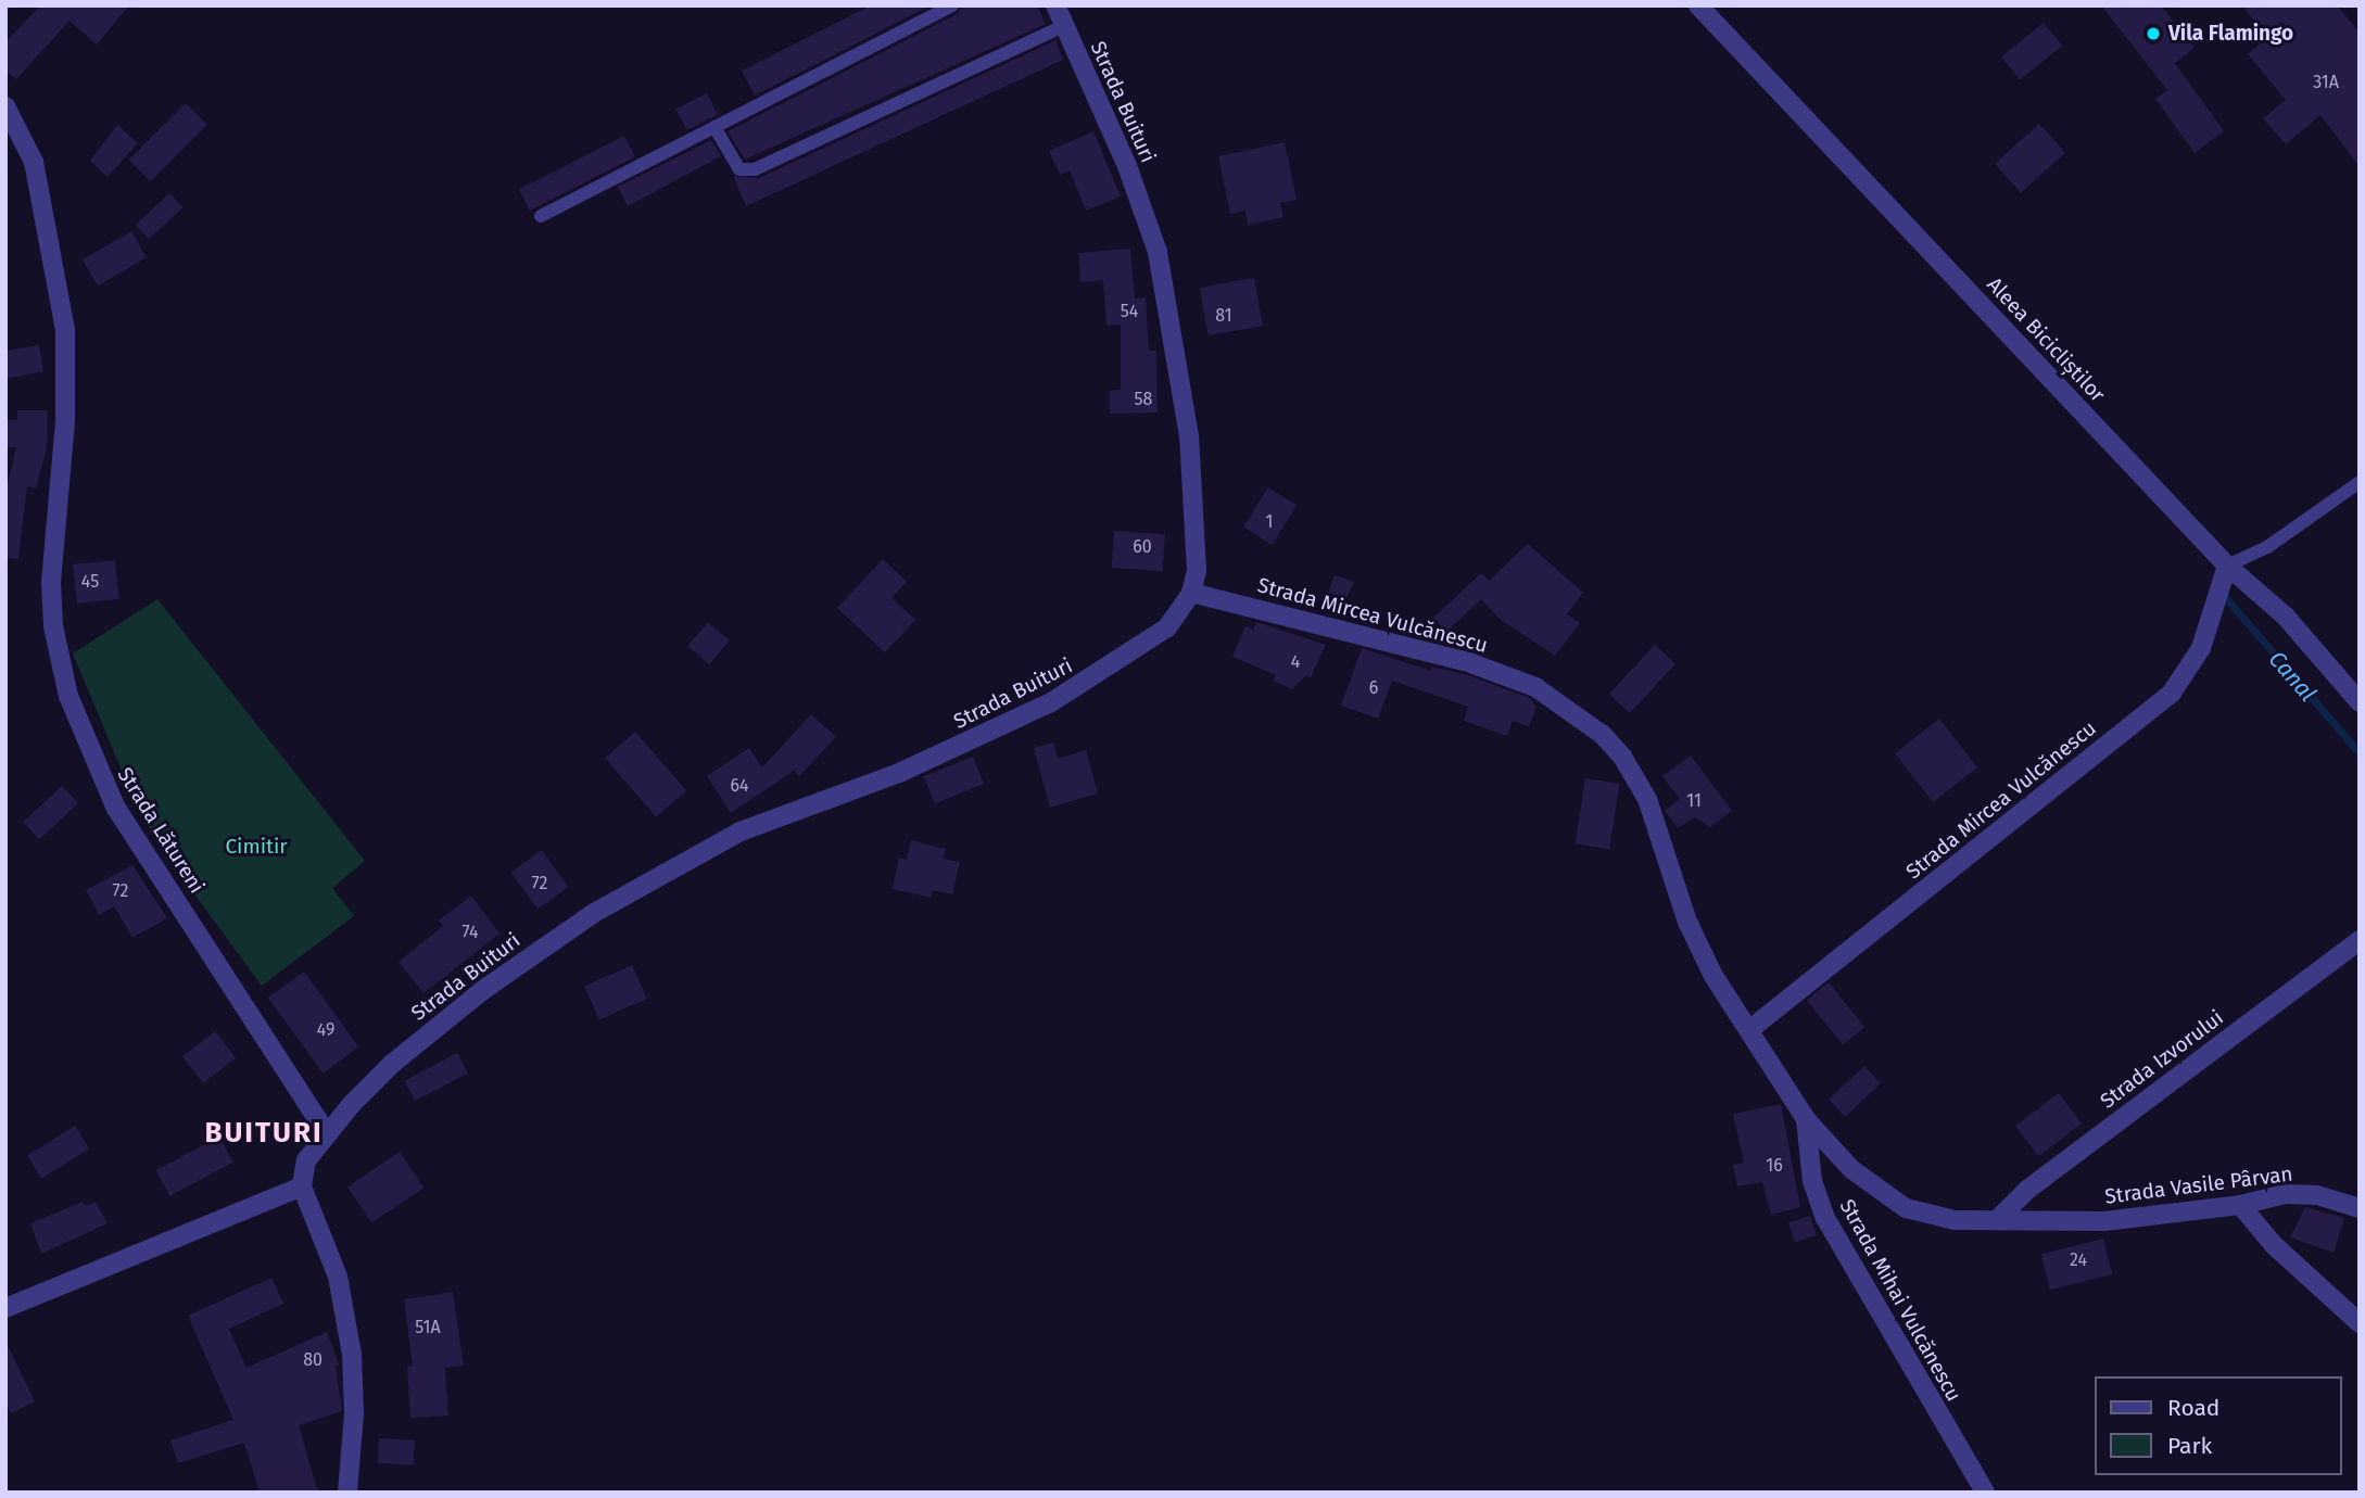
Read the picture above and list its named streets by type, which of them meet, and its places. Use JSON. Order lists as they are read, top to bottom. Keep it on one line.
{"streets":{"street":["Strada Buituri","Aleea Bicicliștilor","Strada Mircea Vulcănescu","Strada Lătureni","Strada Izvorului","Strada Vasile Pârvan","Strada Mihai Vulcănescu"]},"crossings":[["Strada Buituri","Strada Mircea Vulcănescu"],["Strada Buituri","Strada Lătureni"],["Aleea Bicicliștilor","Strada Mircea Vulcănescu"],["Strada Mircea Vulcănescu","Strada Izvorului"],["Strada Mircea Vulcănescu","Strada Vasile Pârvan"],["Strada Mircea Vulcănescu","Strada Mihai Vulcănescu"],["Strada Izvorului","Strada Vasile Pârvan"]],"districts":["BUITURI"],"water":["Canal"],"parks":["Cimitir"],"places":["Vila Flamingo"],"house_numbers":["31A","54","81","58","1","60","45","4","6","64","11","72","72","74","49","16","24","51A","80"],"legend":["Road","Park"]}
